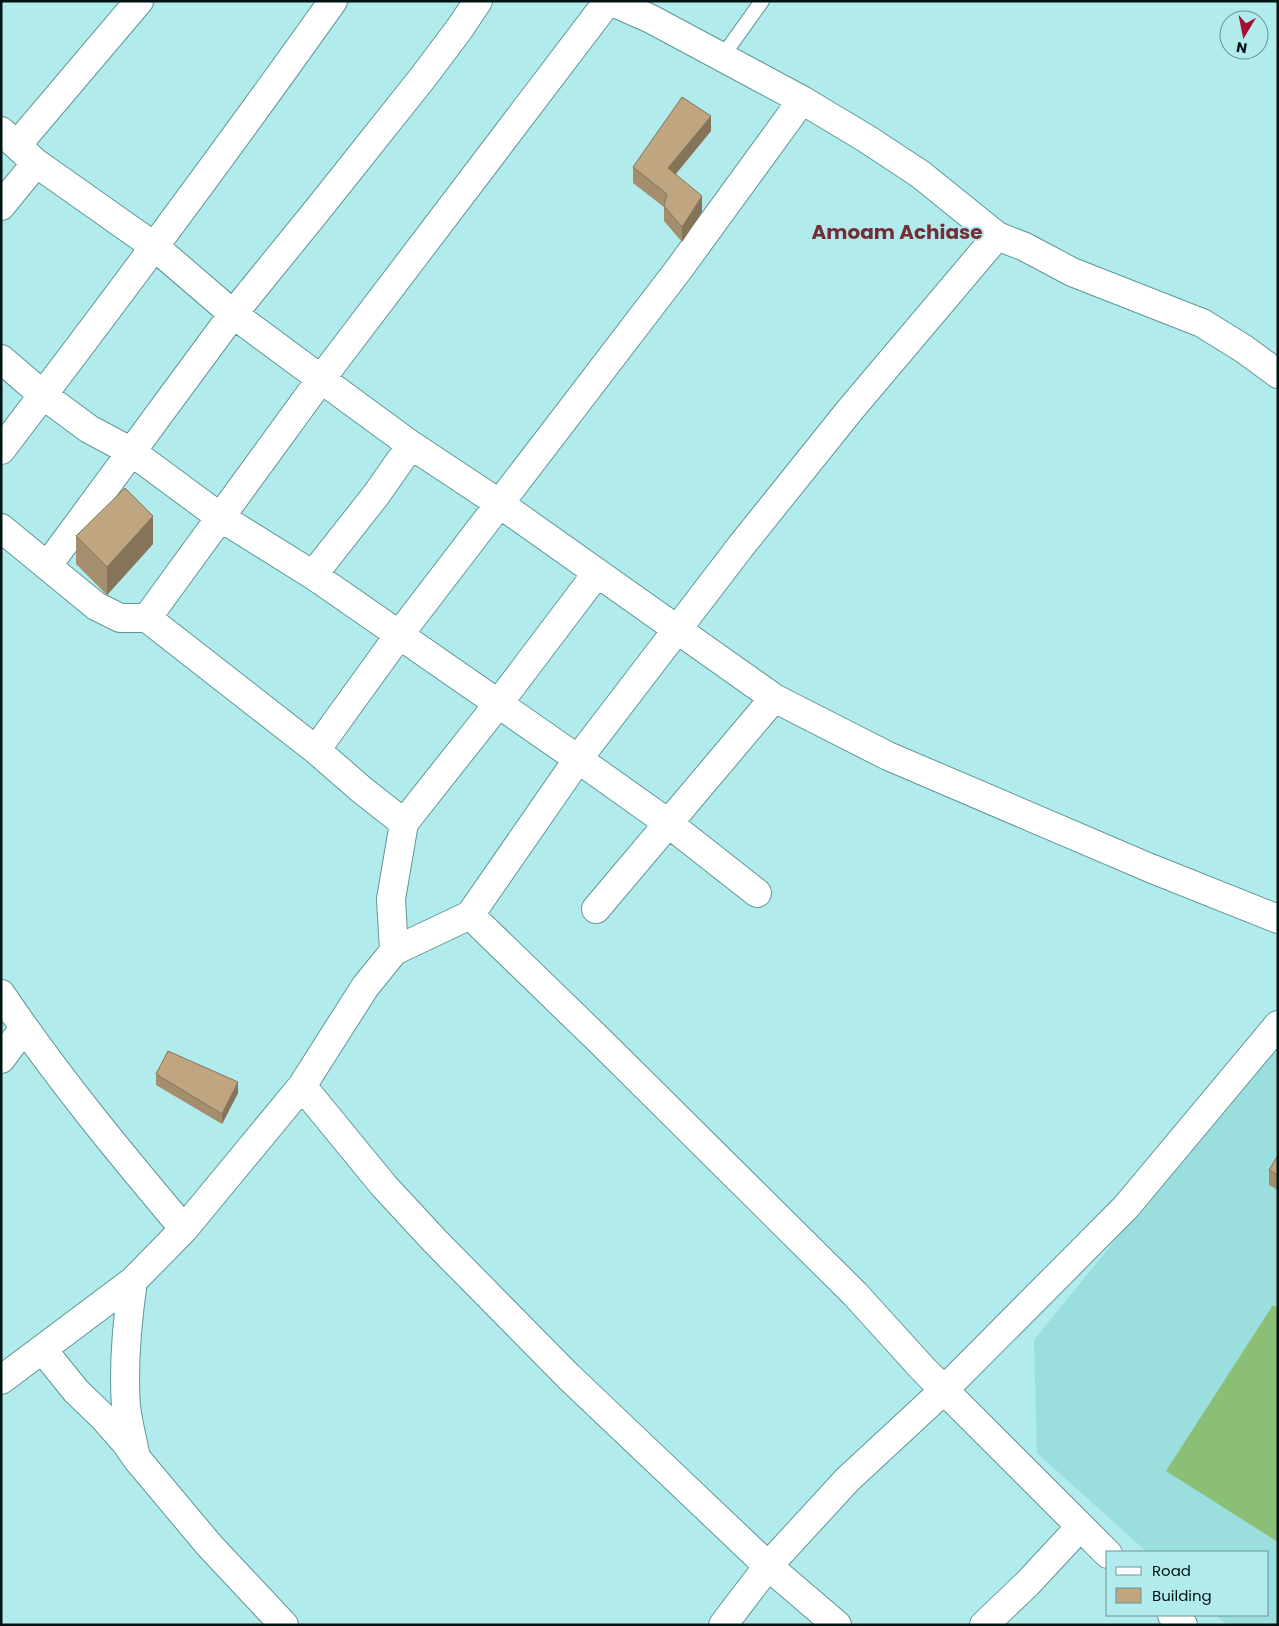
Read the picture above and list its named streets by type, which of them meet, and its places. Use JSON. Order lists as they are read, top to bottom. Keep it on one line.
{"districts":["Amoam Achiase"],"legend":["Road","Building"],"north":"bottom"}
